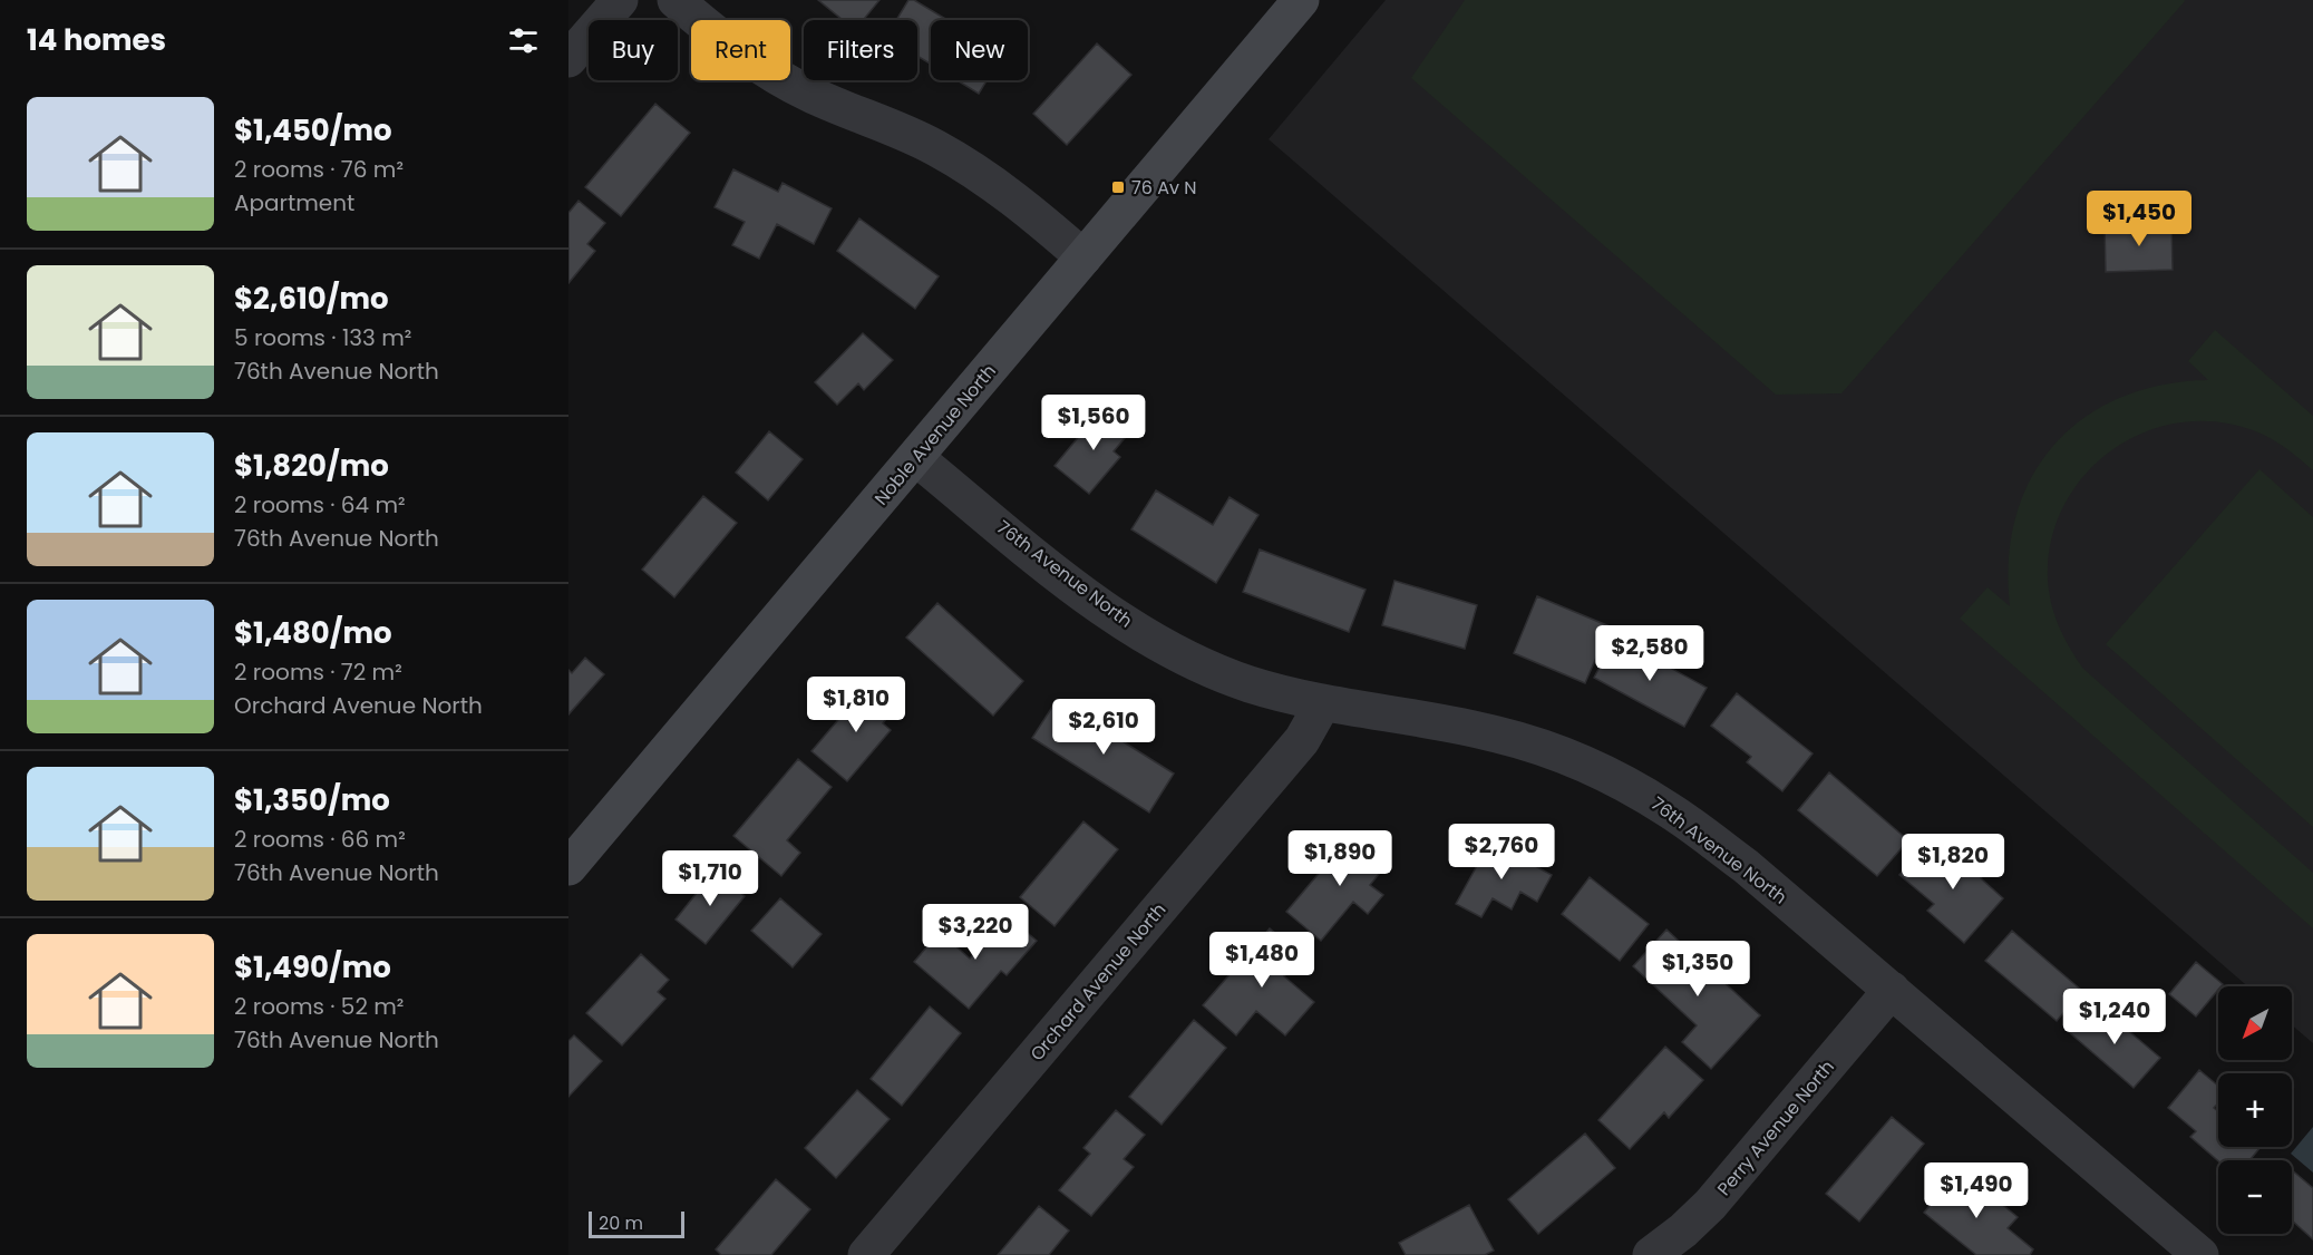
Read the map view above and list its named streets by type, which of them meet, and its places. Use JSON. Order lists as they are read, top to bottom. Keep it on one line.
{"streets":{"street":["Noble Avenue North","76th Avenue North","Orchard Avenue North","Perry Avenue North"]},"crossings":[["Noble Avenue North","76th Avenue North"],["76th Avenue North","Orchard Avenue North"],["76th Avenue North","Perry Avenue North"]],"places":{"transit":["76 Av N"]},"scale_bar":"20 m","north":"bottom left","page":{"heading":"14 homes","chip":["Buy","Rent","Filters","New"],"list":[{"name":"$1,450/mo","note":"2 rooms · 76 m² · Apartment"},{"name":"$2,610/mo","note":"5 rooms · 133 m² · 76th Avenue North"},{"name":"$1,820/mo","note":"2 rooms · 64 m² · 76th Avenue North"},{"name":"$1,480/mo","note":"2 rooms · 72 m² · Orchard Avenue North"},{"name":"$1,350/mo","note":"2 rooms · 66 m² · 76th Avenue North"},{"name":"$1,490/mo","note":"2 rooms · 52 m² · 76th Avenue North"}],"price":["$1,450","$1,560","$2,580","$1,810","$2,610","$2,760","$1,890","$1,820","$1,710","$3,220","$1,480","$1,350","$1,240","$1,490"],"map_buttons":["+","−"],"scale":"20 m"}}
